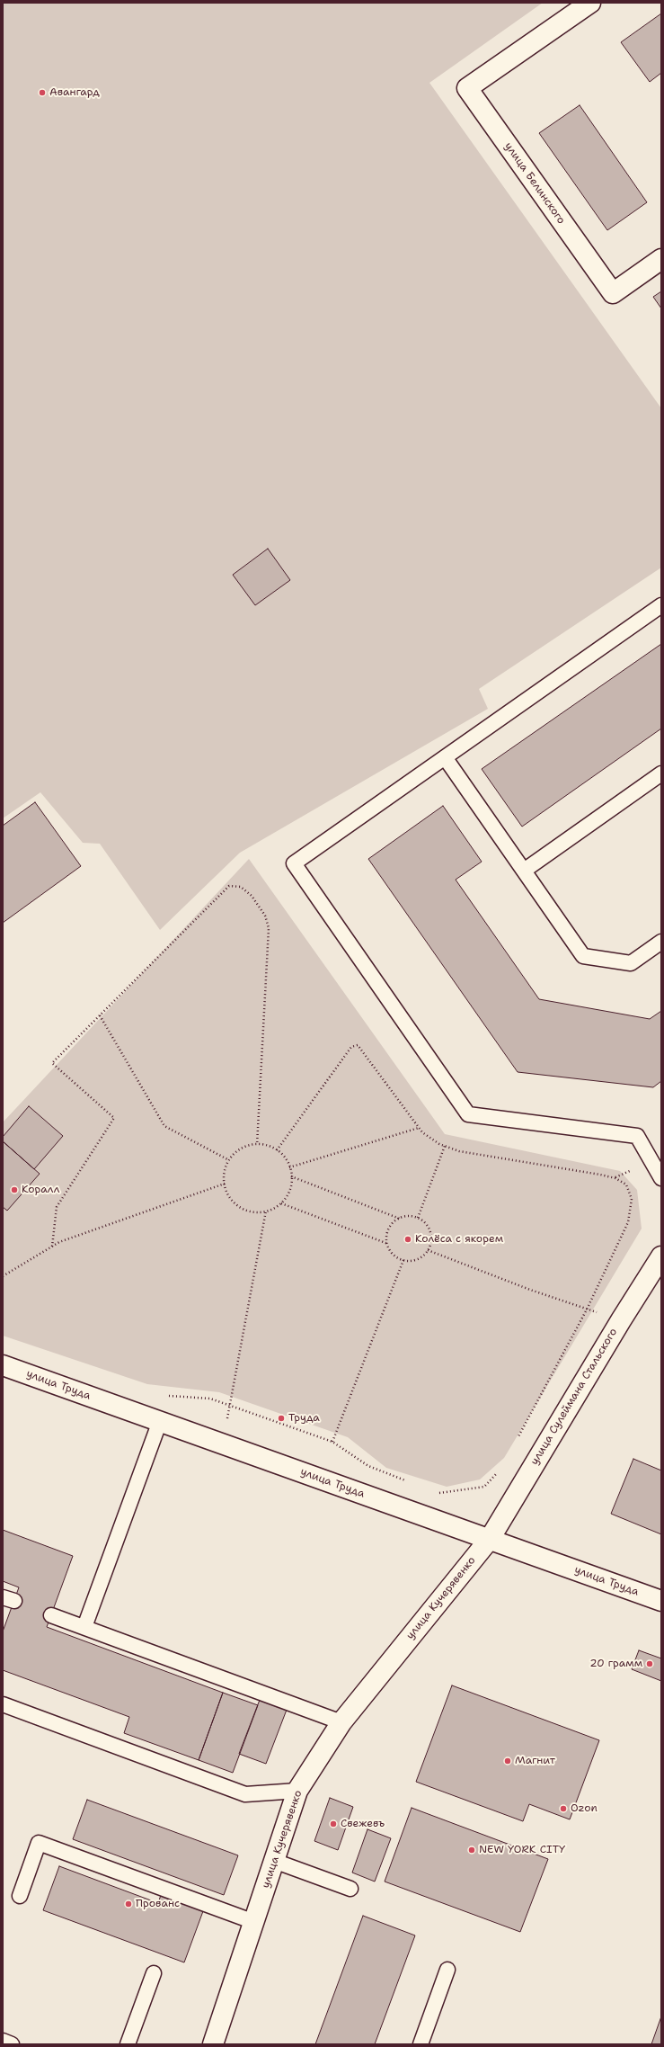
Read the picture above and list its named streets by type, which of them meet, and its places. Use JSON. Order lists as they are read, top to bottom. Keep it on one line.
{"streets":{"street":["улица Белинского","улица Труда","улица Сулеймана Стальского","улица Кучерявенко"]},"crossings":[["улица Труда","улица Сулеймана Стальского"],["улица Труда","улица Кучерявенко"],["улица Сулеймана Стальского","улица Кучерявенко"]],"places":["Авангард","Коралл","Колёса с якорем","Труда","20 грамм","Магнит","Ozon","Свежевъ","NEW YORK CITY","Прованс"]}
